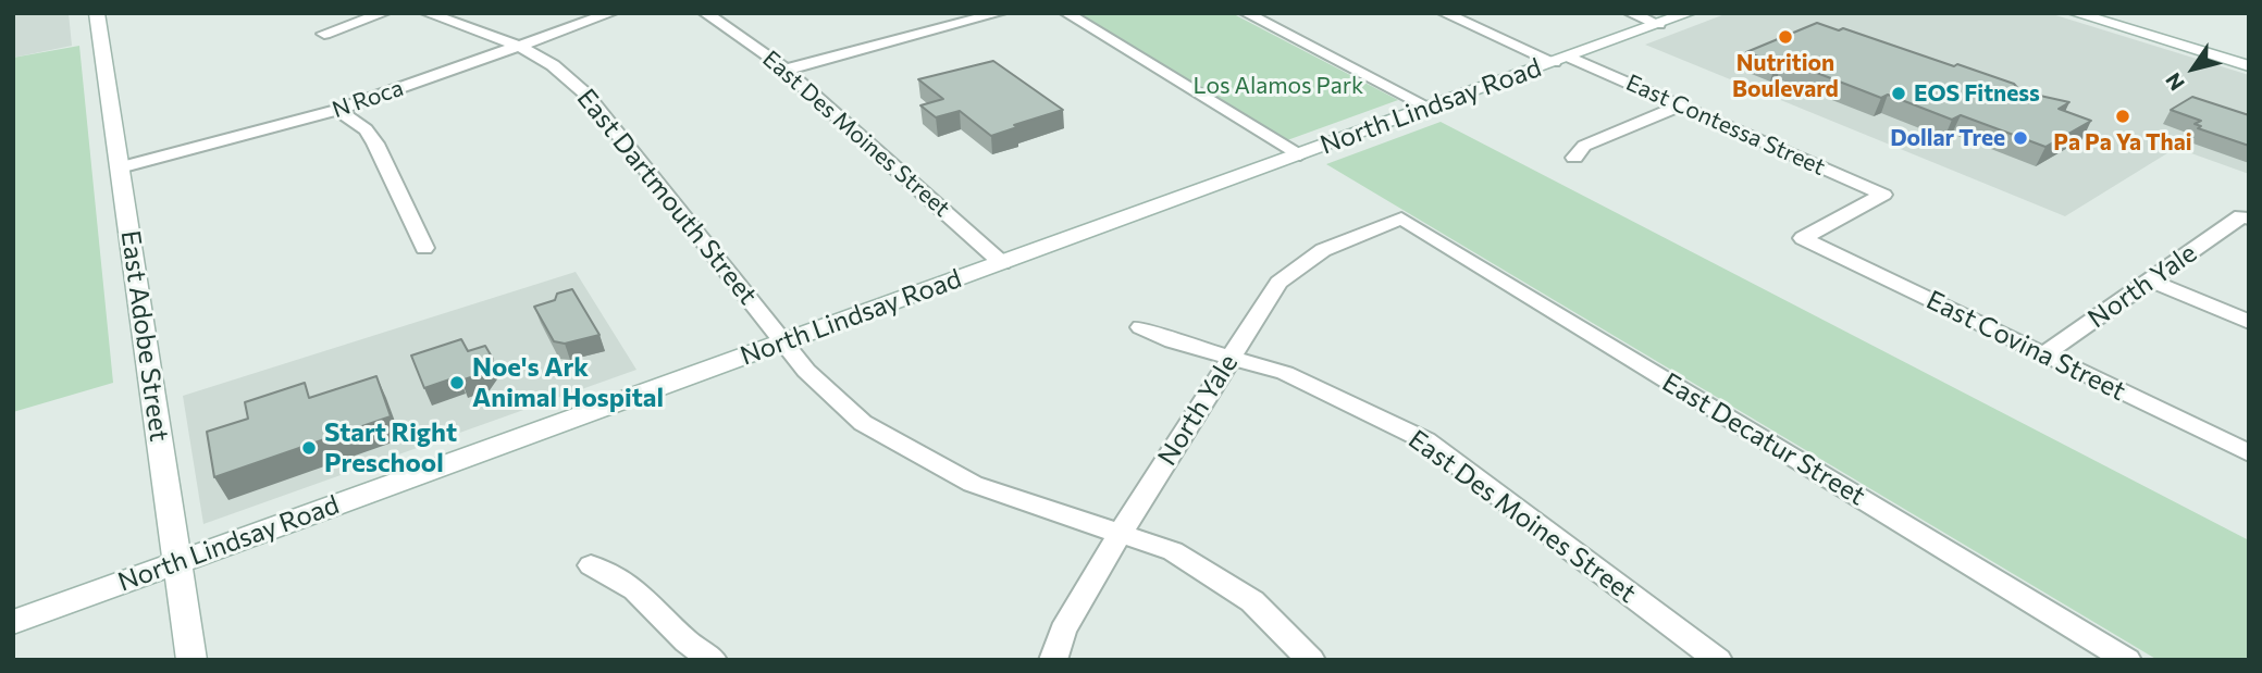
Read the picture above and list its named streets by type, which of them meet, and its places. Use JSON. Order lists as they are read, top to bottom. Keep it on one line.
{"streets":{"main road":["North Lindsay Road","East Adobe Street"],"street":["N Roca","East Contessa Street","East Des Moines Street","East Dartmouth Street","North Yale","East Covina Street","East Decatur Street"]},"crossings":[["N Roca","East Dartmouth Street"],["N Roca","East Adobe Street"],["North Lindsay Road","East Contessa Street"],["North Lindsay Road","East Des Moines Street"],["North Lindsay Road","East Dartmouth Street"],["North Lindsay Road","East Adobe Street"],["East Contessa Street","East Covina Street"],["East Des Moines Street","North Yale"],["East Dartmouth Street","North Yale"],["North Yale","East Covina Street"],["North Yale","East Decatur Street"]],"parks":["Los Alamos Park"],"places":["Nutrition Boulevard","EOS Fitness","Pa Pa Ya Thai","Dollar Tree","Noe's Ark Animal Hospital","Start Right Preschool"],"north":"bottom left"}
